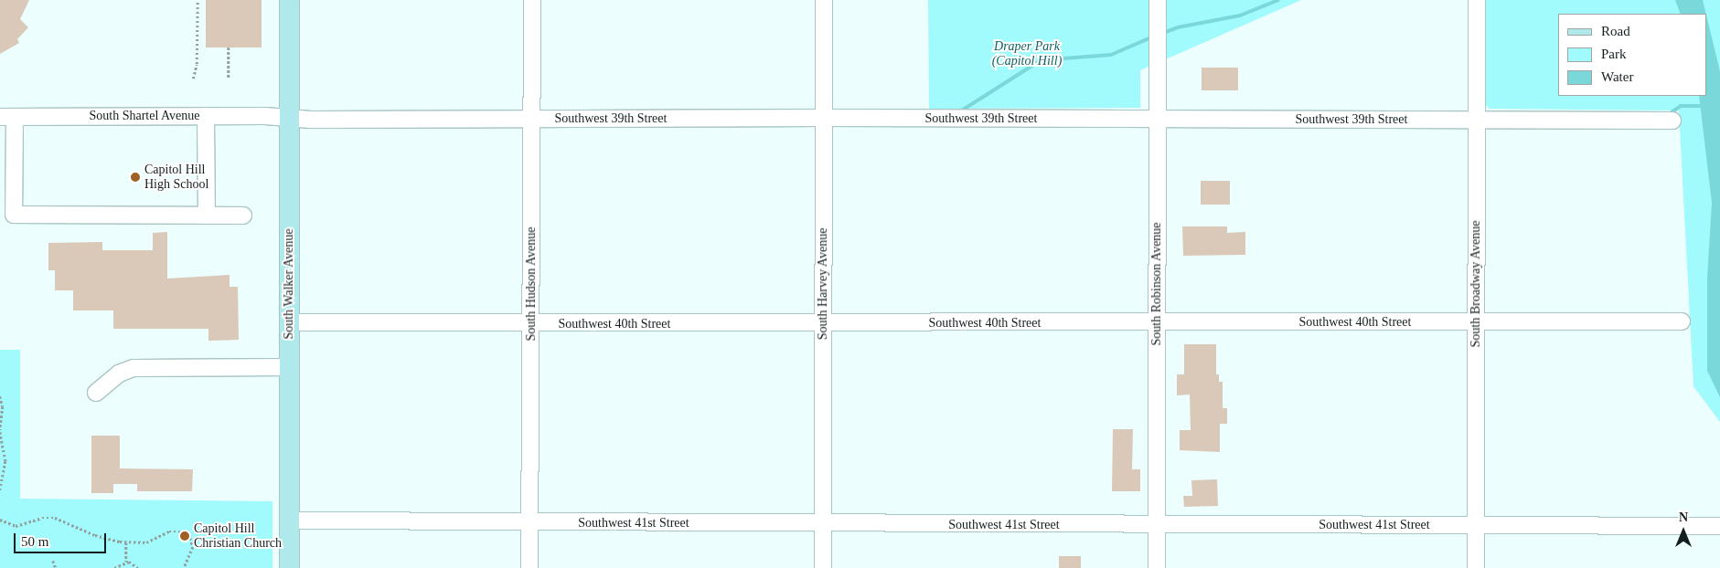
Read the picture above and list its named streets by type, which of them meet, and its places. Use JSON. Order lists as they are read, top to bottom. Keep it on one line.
{"streets":{"main road":["South Walker Avenue"],"street":["South Shartel Avenue","Southwest 39th Street","South Hudson Avenue","South Harvey Avenue","South Robinson Avenue","South Broadway Avenue","Southwest 40th Street","Southwest 41st Street"]},"crossings":[["South Shartel Avenue","Southwest 39th Street"],["South Shartel Avenue","South Walker Avenue"],["Southwest 39th Street","South Walker Avenue"],["Southwest 39th Street","South Hudson Avenue"],["Southwest 39th Street","South Harvey Avenue"],["Southwest 39th Street","South Robinson Avenue"],["Southwest 39th Street","South Broadway Avenue"],["South Walker Avenue","Southwest 40th Street"],["South Walker Avenue","Southwest 41st Street"],["South Hudson Avenue","Southwest 40th Street"],["South Hudson Avenue","Southwest 41st Street"],["South Harvey Avenue","Southwest 40th Street"],["South Harvey Avenue","Southwest 41st Street"],["South Robinson Avenue","Southwest 40th Street"],["South Robinson Avenue","Southwest 41st Street"],["South Broadway Avenue","Southwest 40th Street"],["South Broadway Avenue","Southwest 41st Street"]],"parks":["Draper Park (Capitol Hill)"],"places":["Capitol Hill High School","Capitol Hill Christian Church"],"legend":["Road","Park","Water"],"scale_bar":"50 m","north":"top"}
